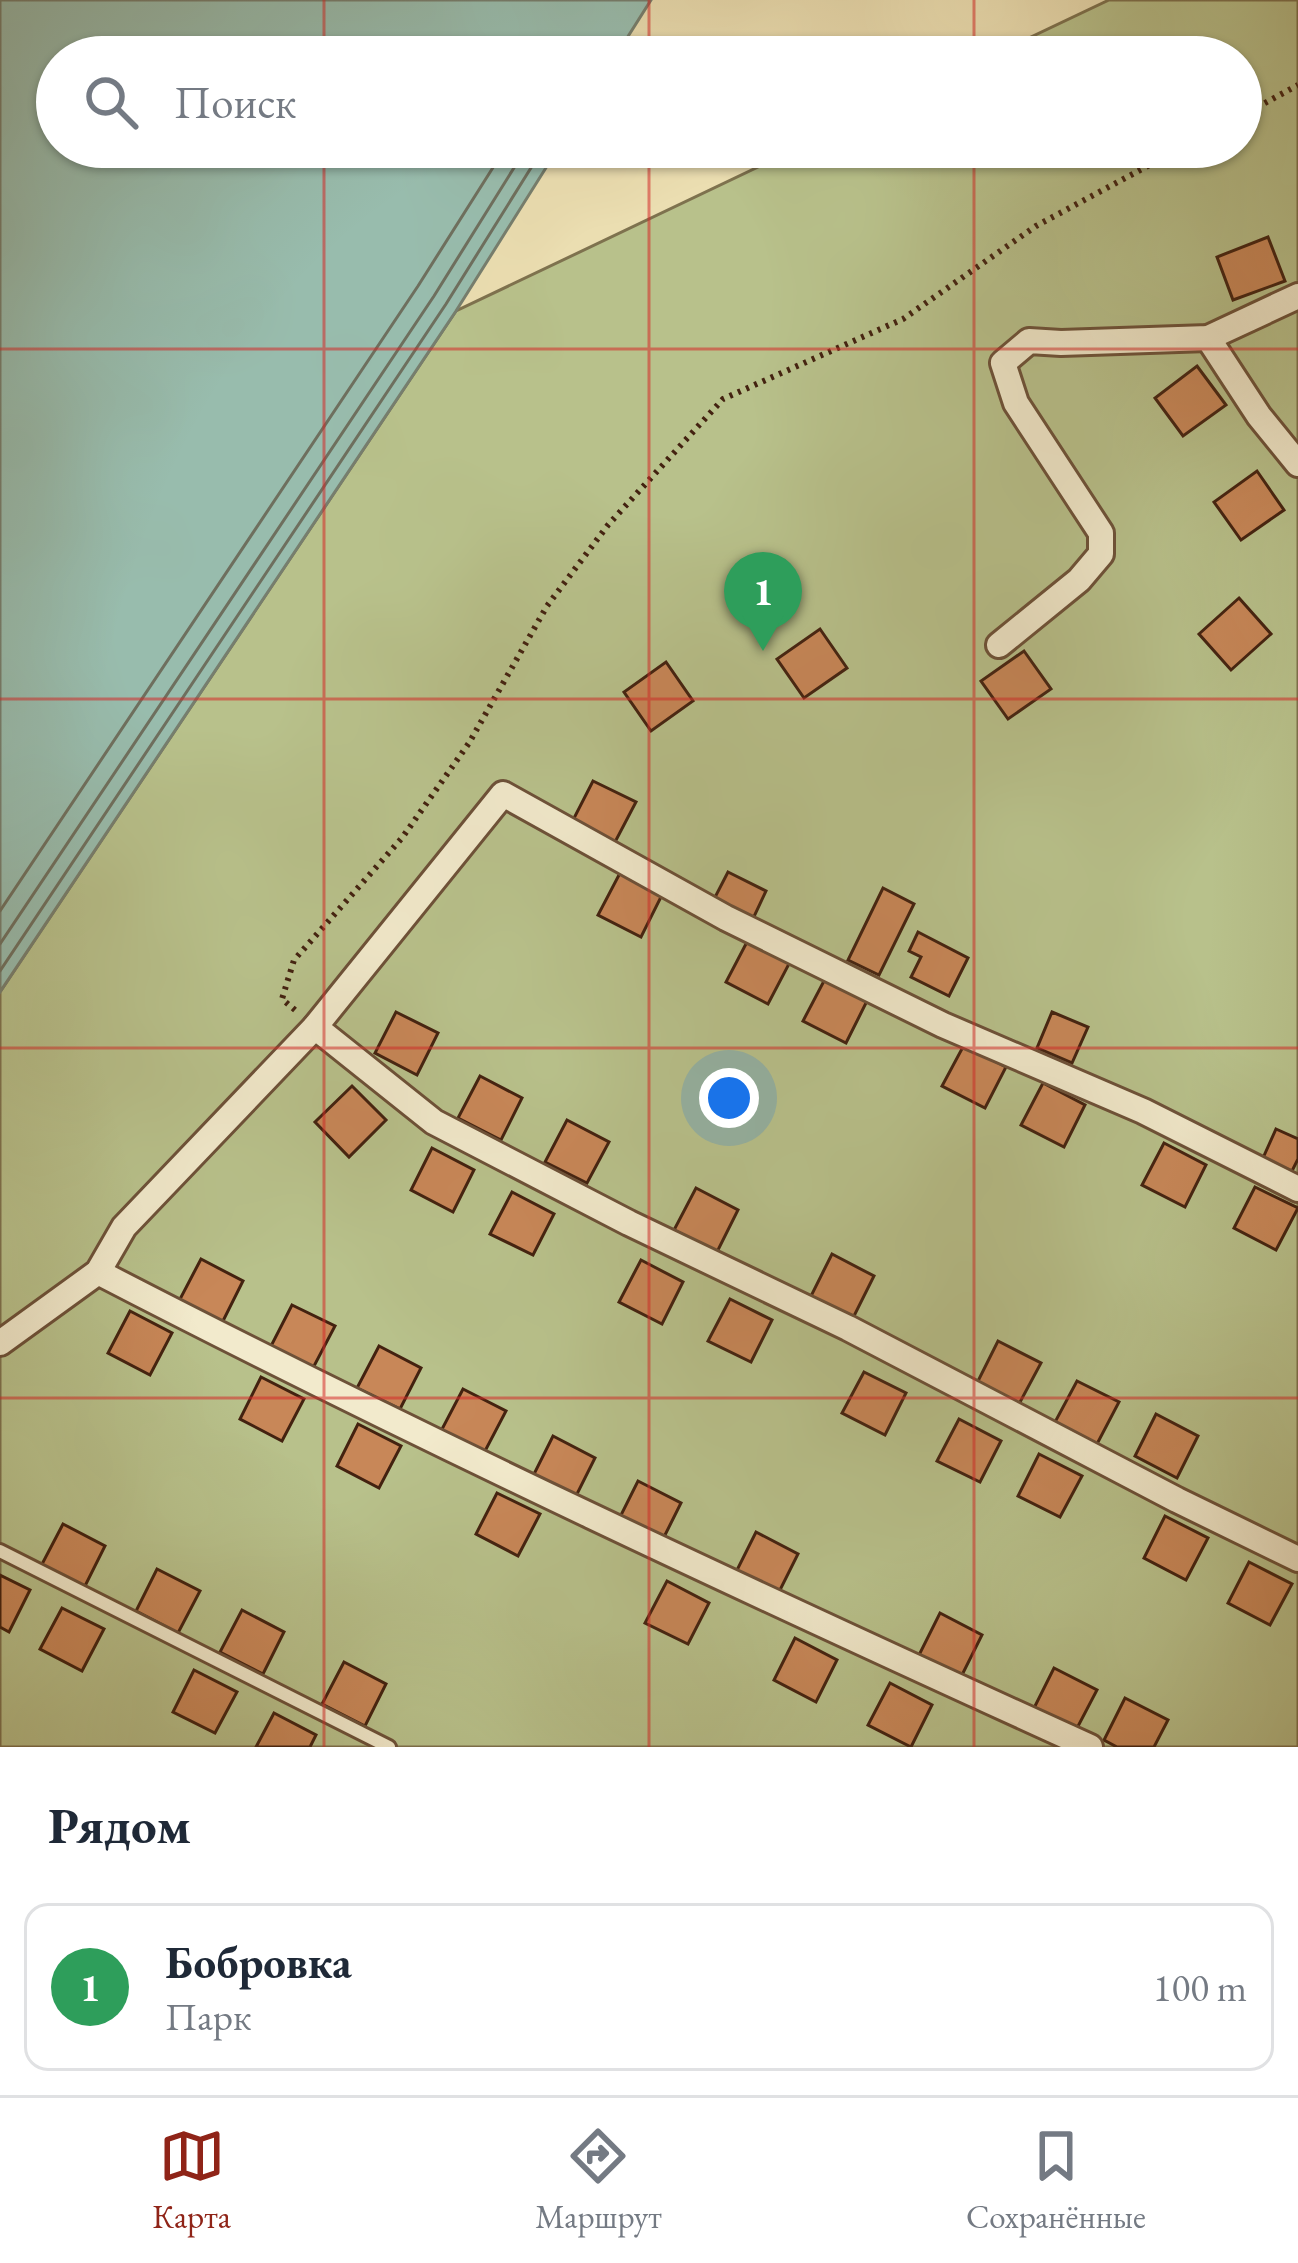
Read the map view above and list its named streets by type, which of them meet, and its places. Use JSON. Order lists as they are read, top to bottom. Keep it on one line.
{"page":{"search":"Поиск","pins":"1","heading":"Рядом","list":[{"mark":"1","name":"Бобровка","note":"Парк","value":"100 m"}],"nav":["Карта","Маршрут","Сохранённые"]}}
